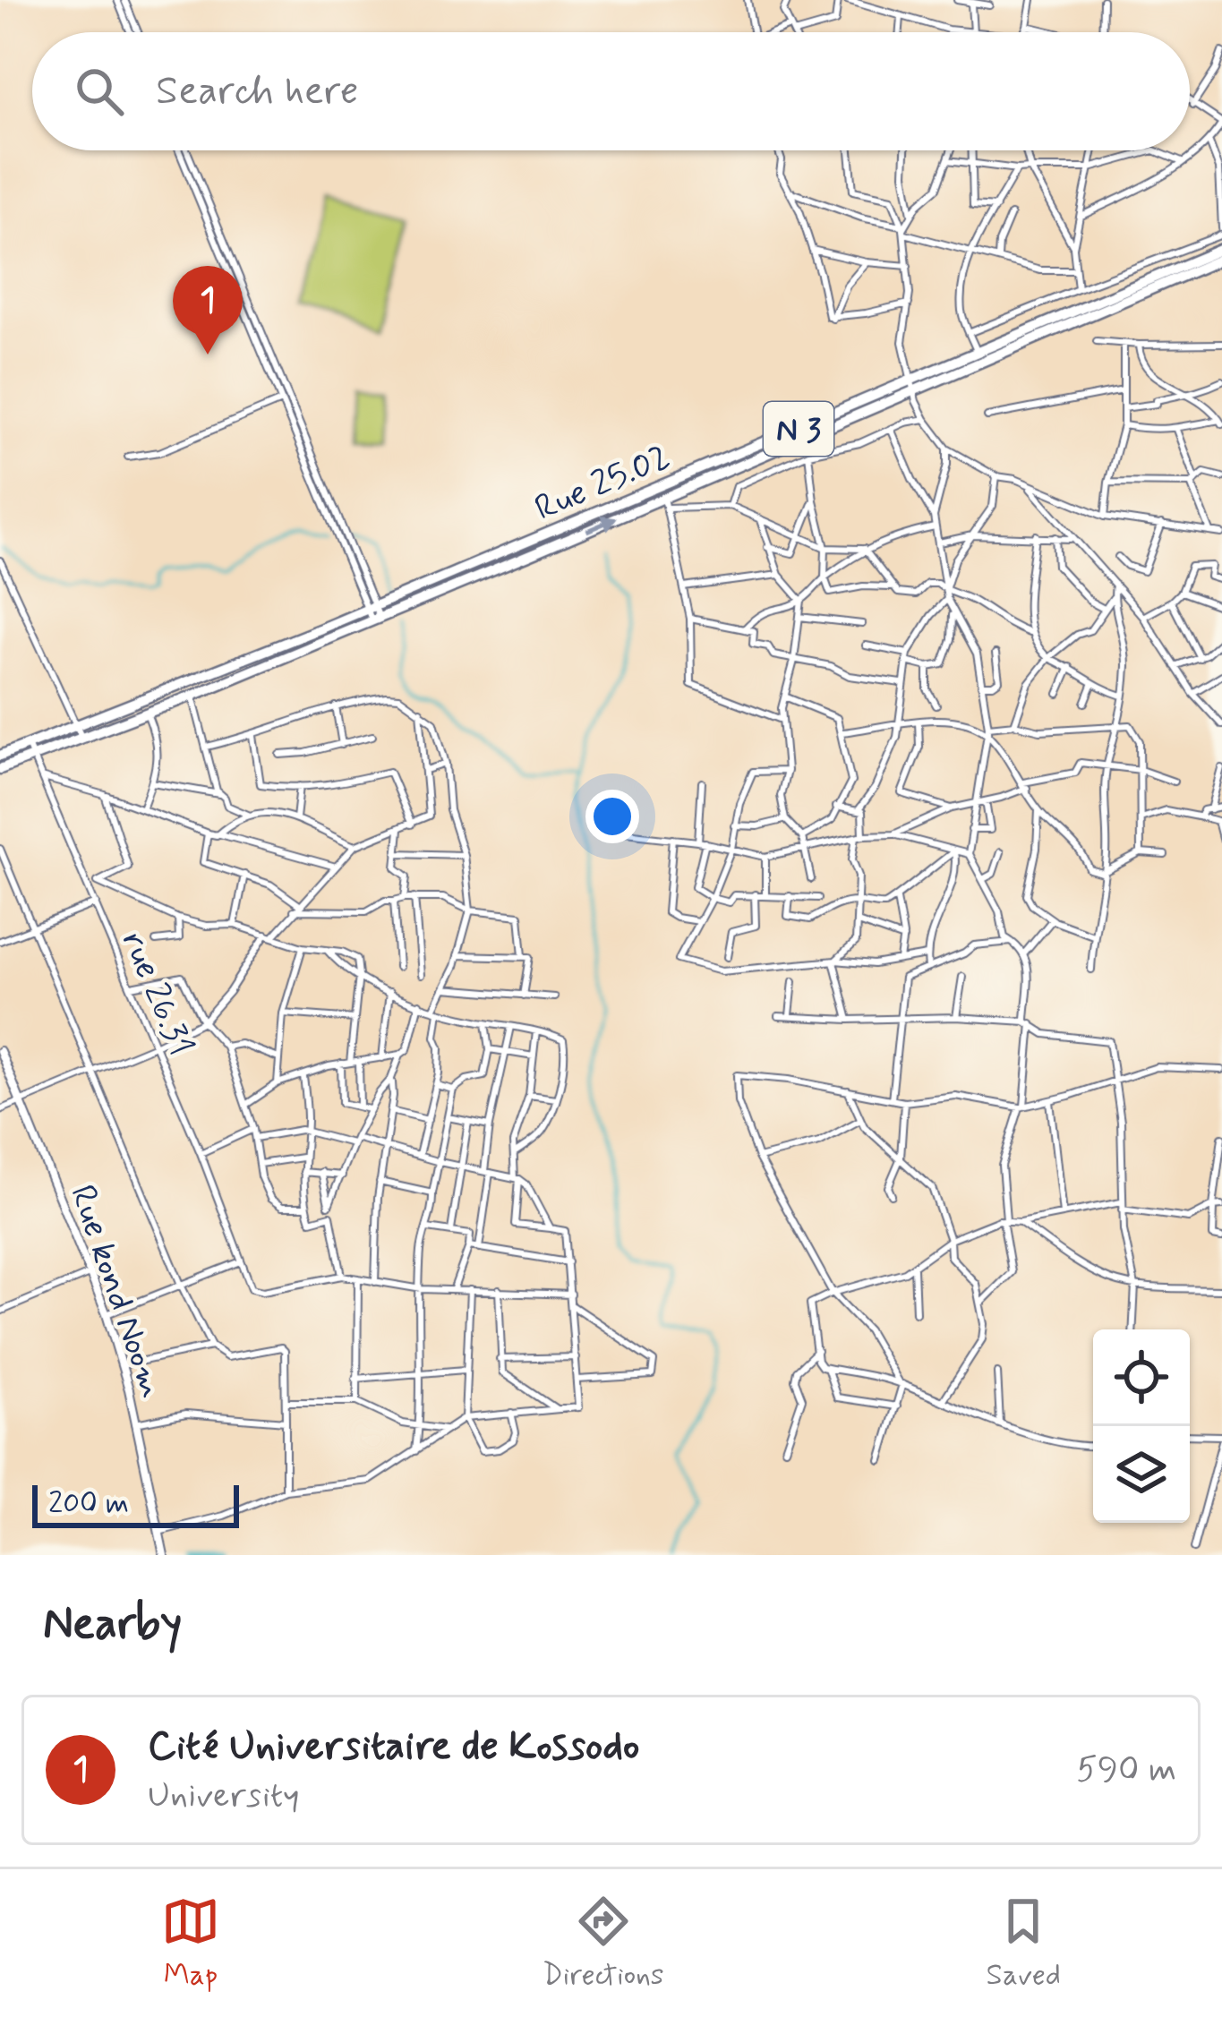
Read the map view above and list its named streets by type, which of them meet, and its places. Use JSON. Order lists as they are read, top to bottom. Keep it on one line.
{"streets":{"main road":["N 3","Rue 25.02"],"street":["rue 26.31","Rue kond Noom"]},"crossings":[["N 3","Rue 25.02"],["N 3","rue 26.31"]],"scale_bar":"200 m","page":{"search":"Search here","pins":"1","scale":"200 m","heading":"Nearby","list":[{"mark":"1","name":"Cité Universitaire de Kossodo","note":"University","value":"590 m"}],"nav":["Map","Directions","Saved"]}}
